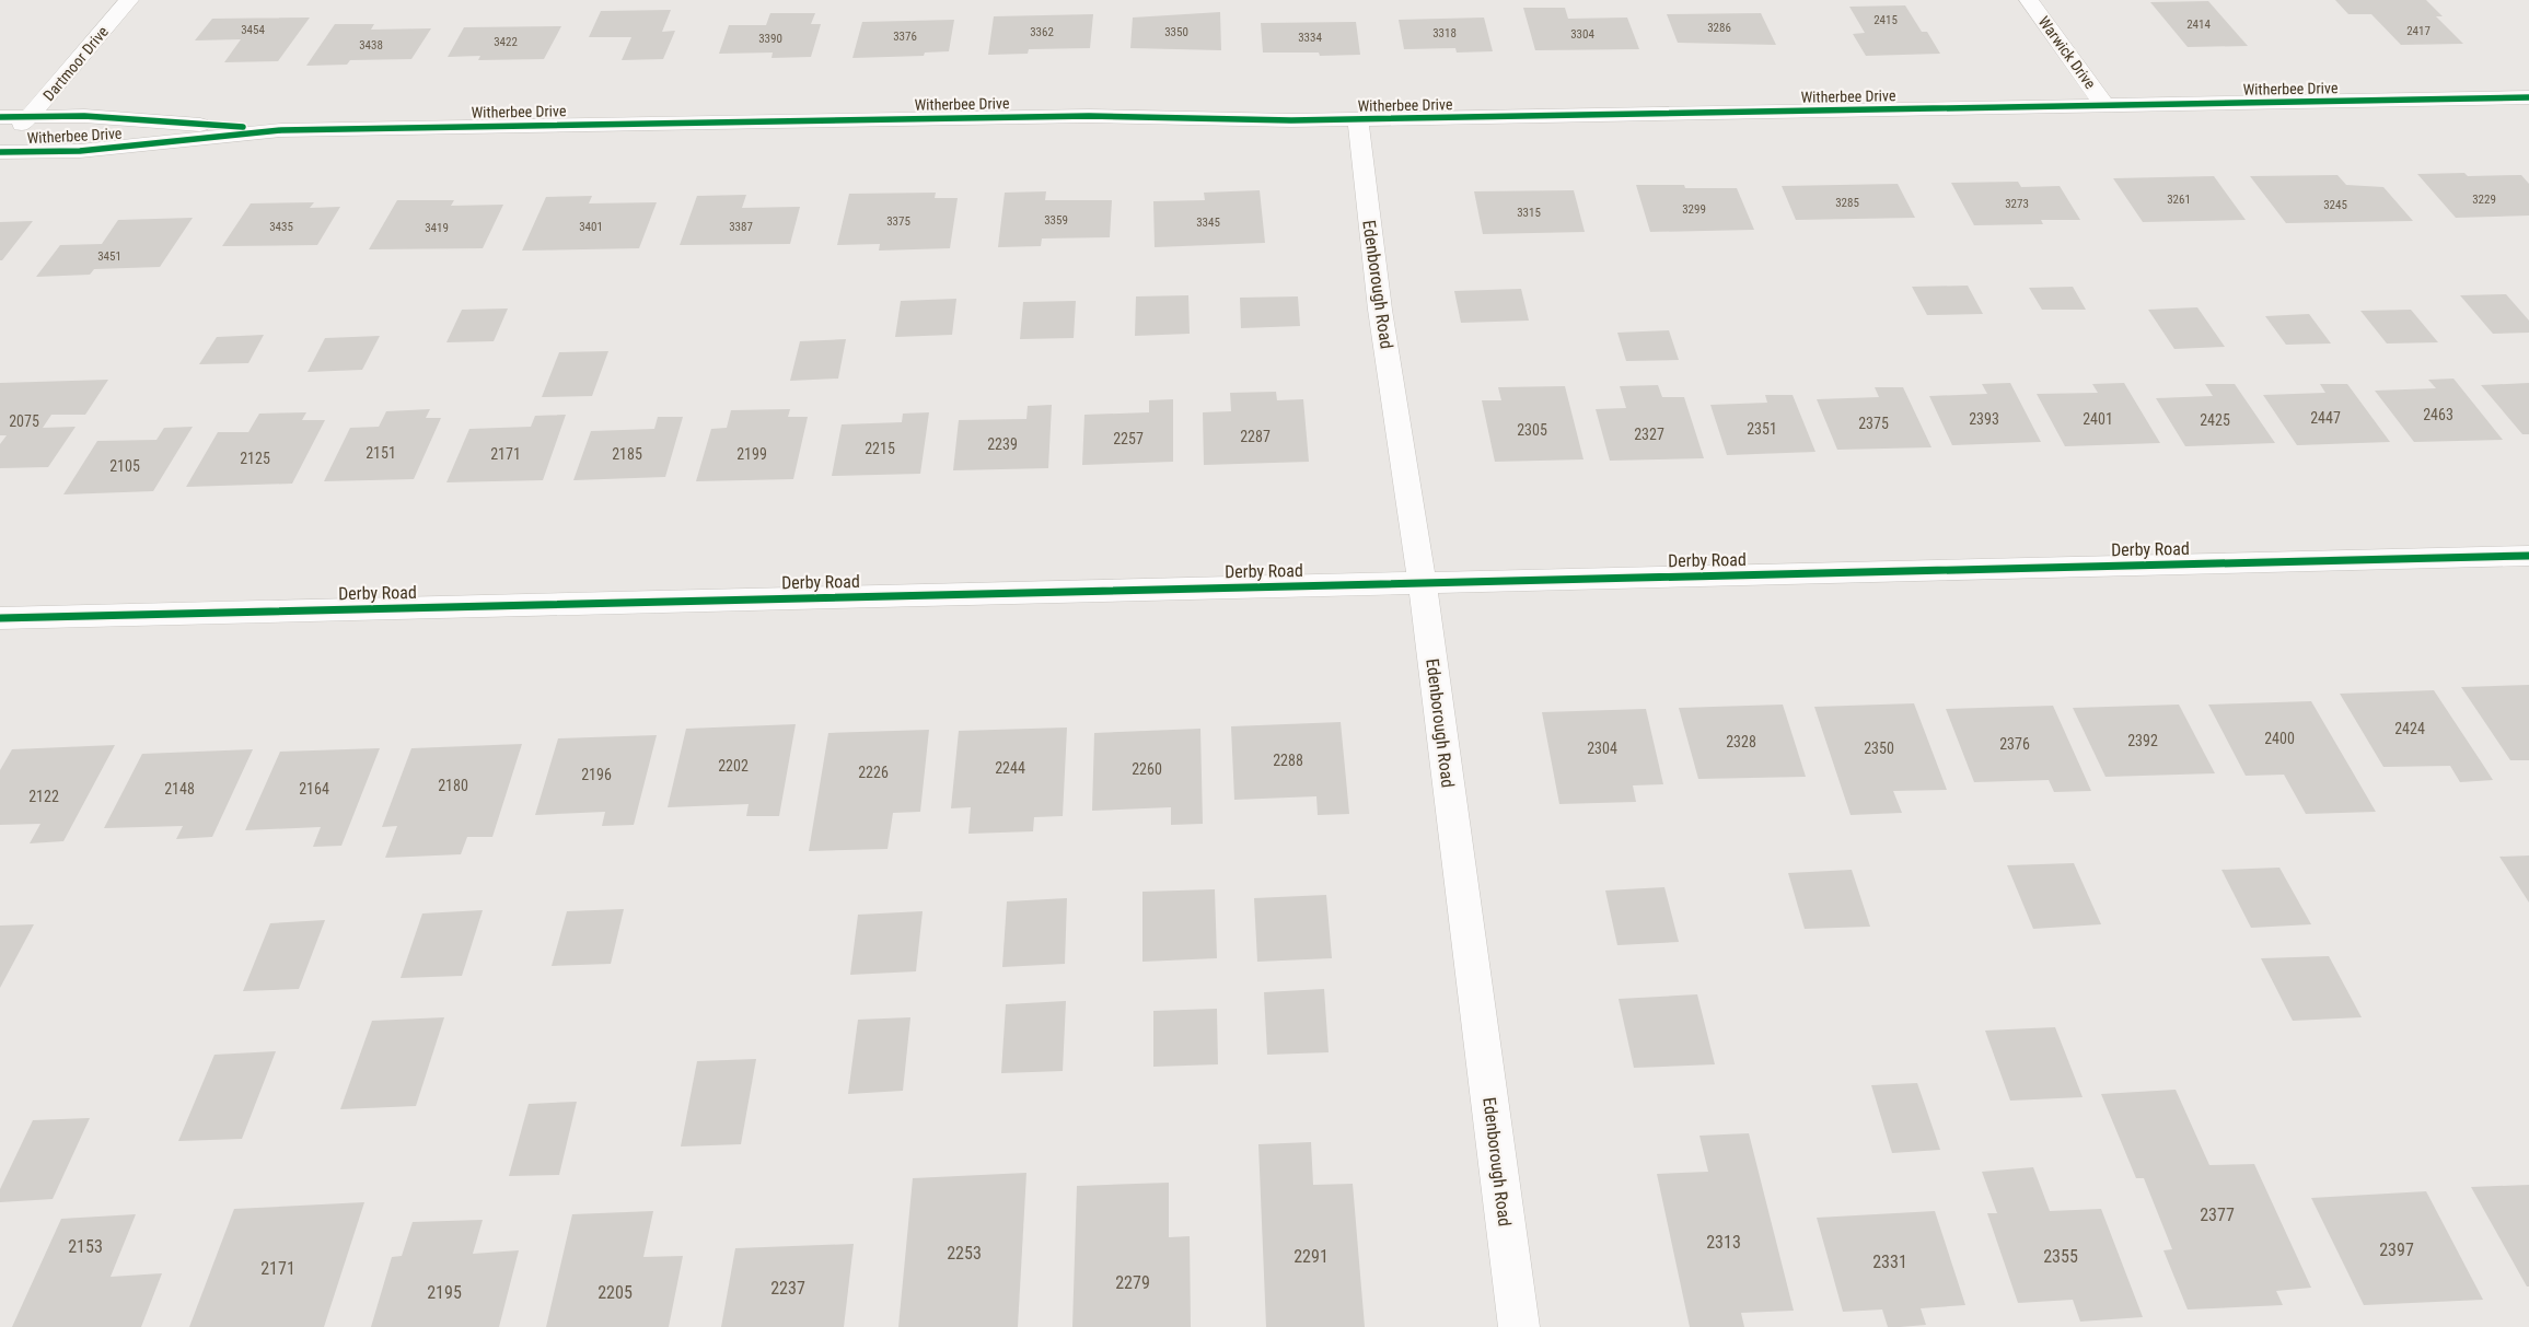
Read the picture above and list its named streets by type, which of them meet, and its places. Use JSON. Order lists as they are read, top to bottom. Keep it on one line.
{"streets":{"street":["Warwick Drive","Dartmoor Drive","Witherbee Drive","Edenborough Road","Derby Road"]},"crossings":[["Warwick Drive","Witherbee Drive"],["Dartmoor Drive","Witherbee Drive"],["Witherbee Drive","Edenborough Road"],["Edenborough Road","Derby Road"]],"house_numbers":["2415","2414","3286","3454","2417","3362","3350","3318","3304","3376","3334","3390","3422","3438","3261","3229","3285","3273","3245","3299","3315","3359","3375","3345","3435","3401","3387","3419","3451","2463","2447","2393","2401","2425","2075","2375","2351","2305","2327","2287","2257","2239","2215","2151","2171","2185","2199","2125","2105","2424","2400","2392","2328","2376","2304","2350","2288","2202","2244","2260","2226","2196","2180","2148","2164","2122","2377","2313","2153","2397","2253","2291","2355","2331","2171","2279","2237","2195","2205"]}
